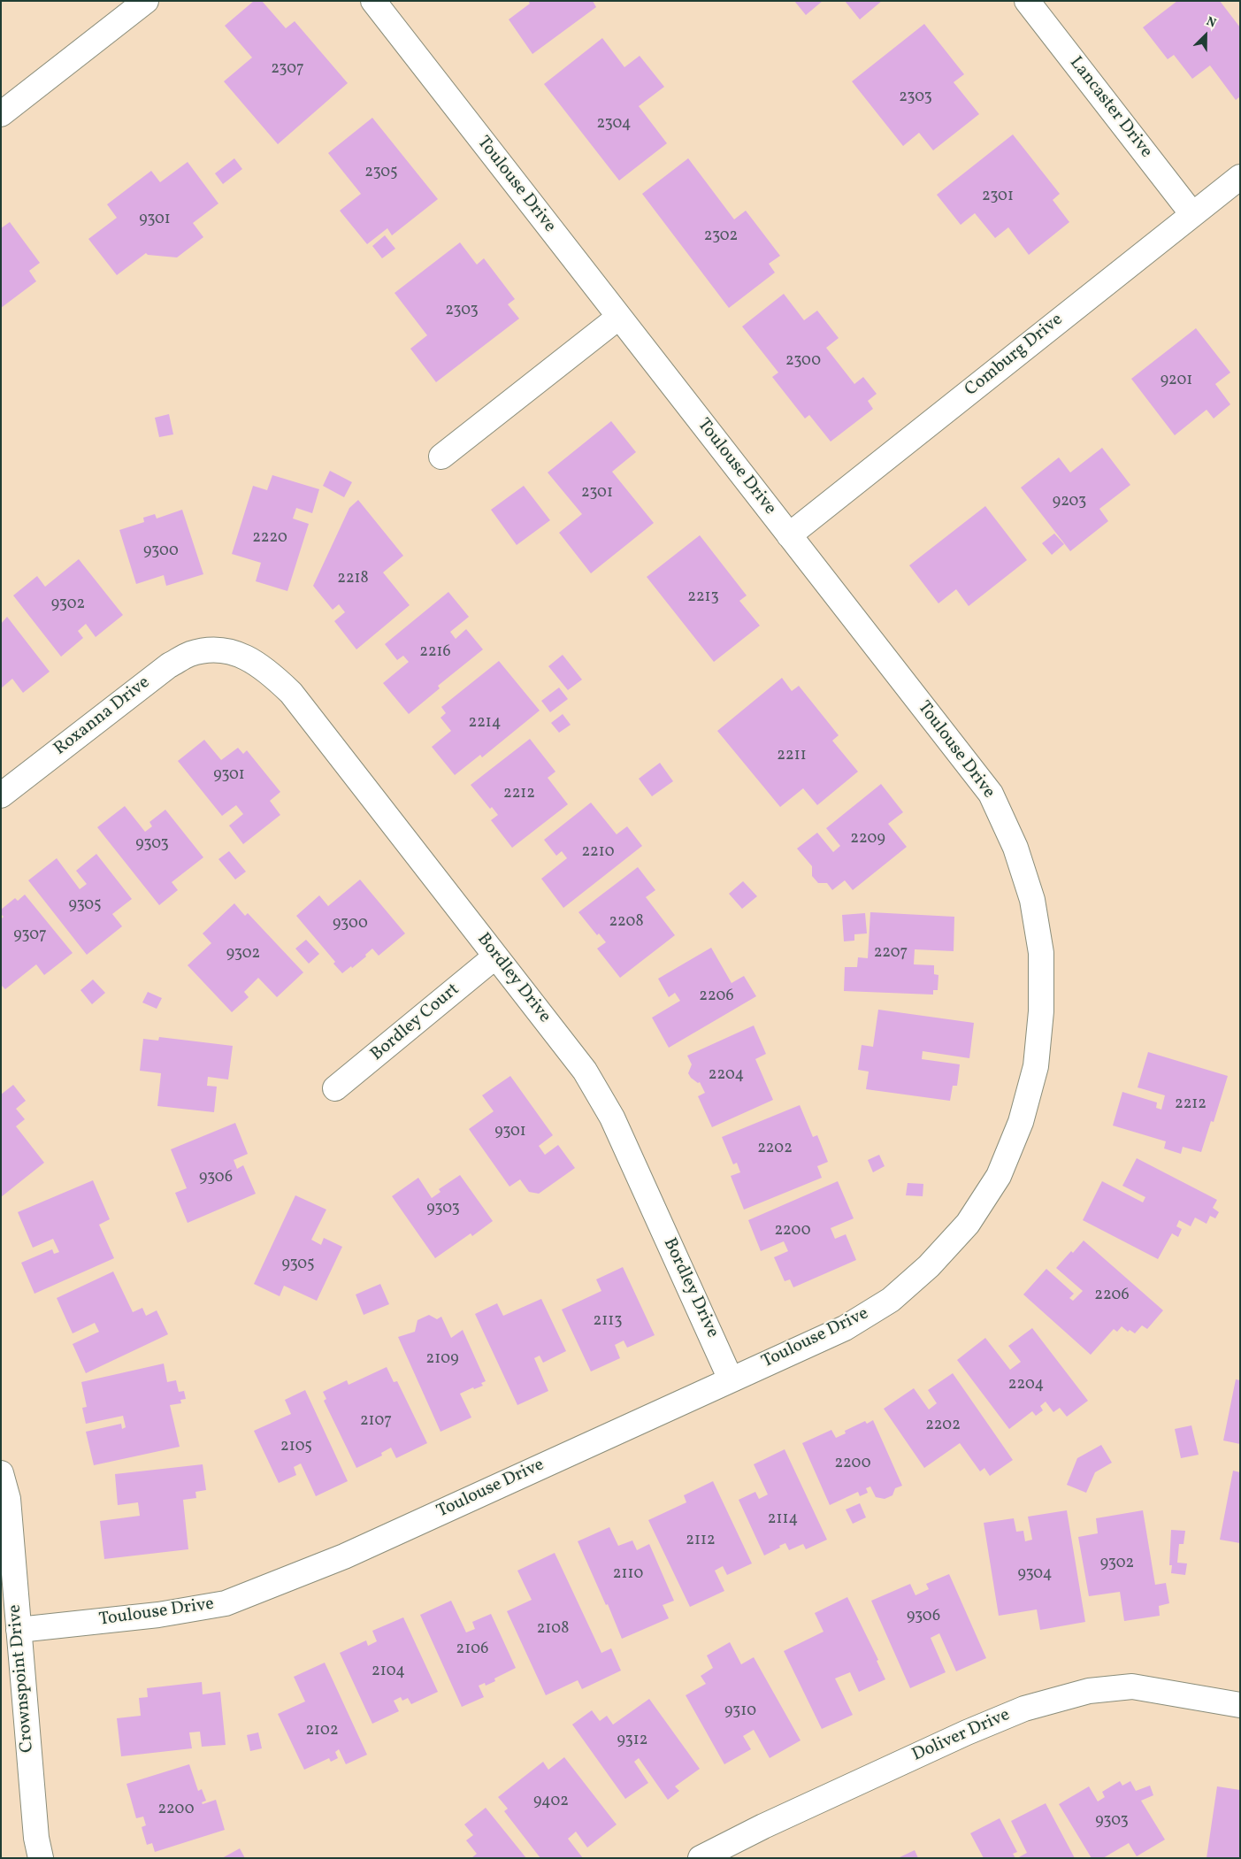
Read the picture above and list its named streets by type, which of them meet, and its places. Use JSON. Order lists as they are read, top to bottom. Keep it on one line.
{"streets":{"street":["Lancaster Drive","Toulouse Drive","Comburg Drive","Roxanna Drive","Bordley Drive","Bordley Court","Crownspoint Drive","Doliver Drive"]},"crossings":[["Lancaster Drive","Comburg Drive"],["Toulouse Drive","Comburg Drive"],["Toulouse Drive","Bordley Drive"],["Toulouse Drive","Crownspoint Drive"],["Roxanna Drive","Bordley Drive"],["Bordley Drive","Bordley Court"]],"house_numbers":["2307","2303","2304","2305","2301","9301","2302","2303","2300","9201","2301","9203","2220","9300","2218","2213","9302","2216","2214","2211","9301","2212","2209","9303","2210","9305","2208","9300","9307","2207","9302","2206","2204","2212","9301","2202","9306","9303","2200","9305","2206","2113","2109","2204","2107","2202","2105","2200","2114","2112","9302","2110","9304","9306","2108","2106","2104","9310","2102","9312","9402","2200","9303"],"north":"top right"}
